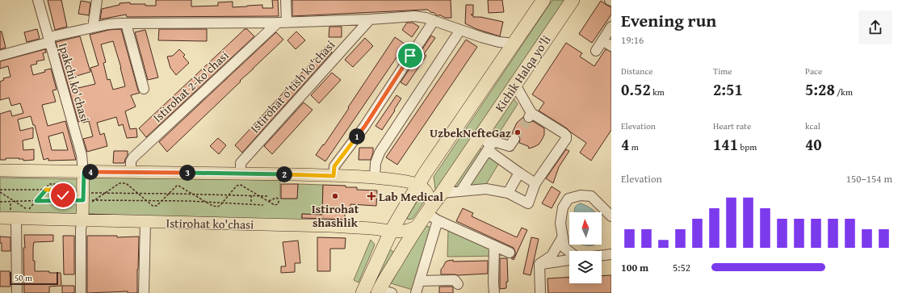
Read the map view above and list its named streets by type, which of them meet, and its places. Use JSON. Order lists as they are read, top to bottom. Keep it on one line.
{"streets":{"highway":["Kichik Halqa yo'li"],"main road":["Istirohat ko'chasi"],"street":["Ipakchi ko'chasi","Istirohat 2-ko'chasi","Istirohat o'tish ko'chasi"]},"crossings":[["Kichik Halqa yo'li","Istirohat ko'chasi"]],"places":{"other":["UzbekNefteGaz","Istirohat shashlik"],"health":["Lab Medical"]},"scale_bar":"50 m","north":"top","page":{"heading":["Evening run","19:16"],"stats":[["Distance","0.52 km"],["Time","2:51"],["Pace","5:28 /km"],["Elevation","4 m"],["Heart rate","141 bpm"],["kcal","40"]],"pins":["1","4","3","2"],"chart":["Elevation","150–154 m"],"list":[{"name":"100 m","note":"5:52"}],"scale":"50 m"}}
